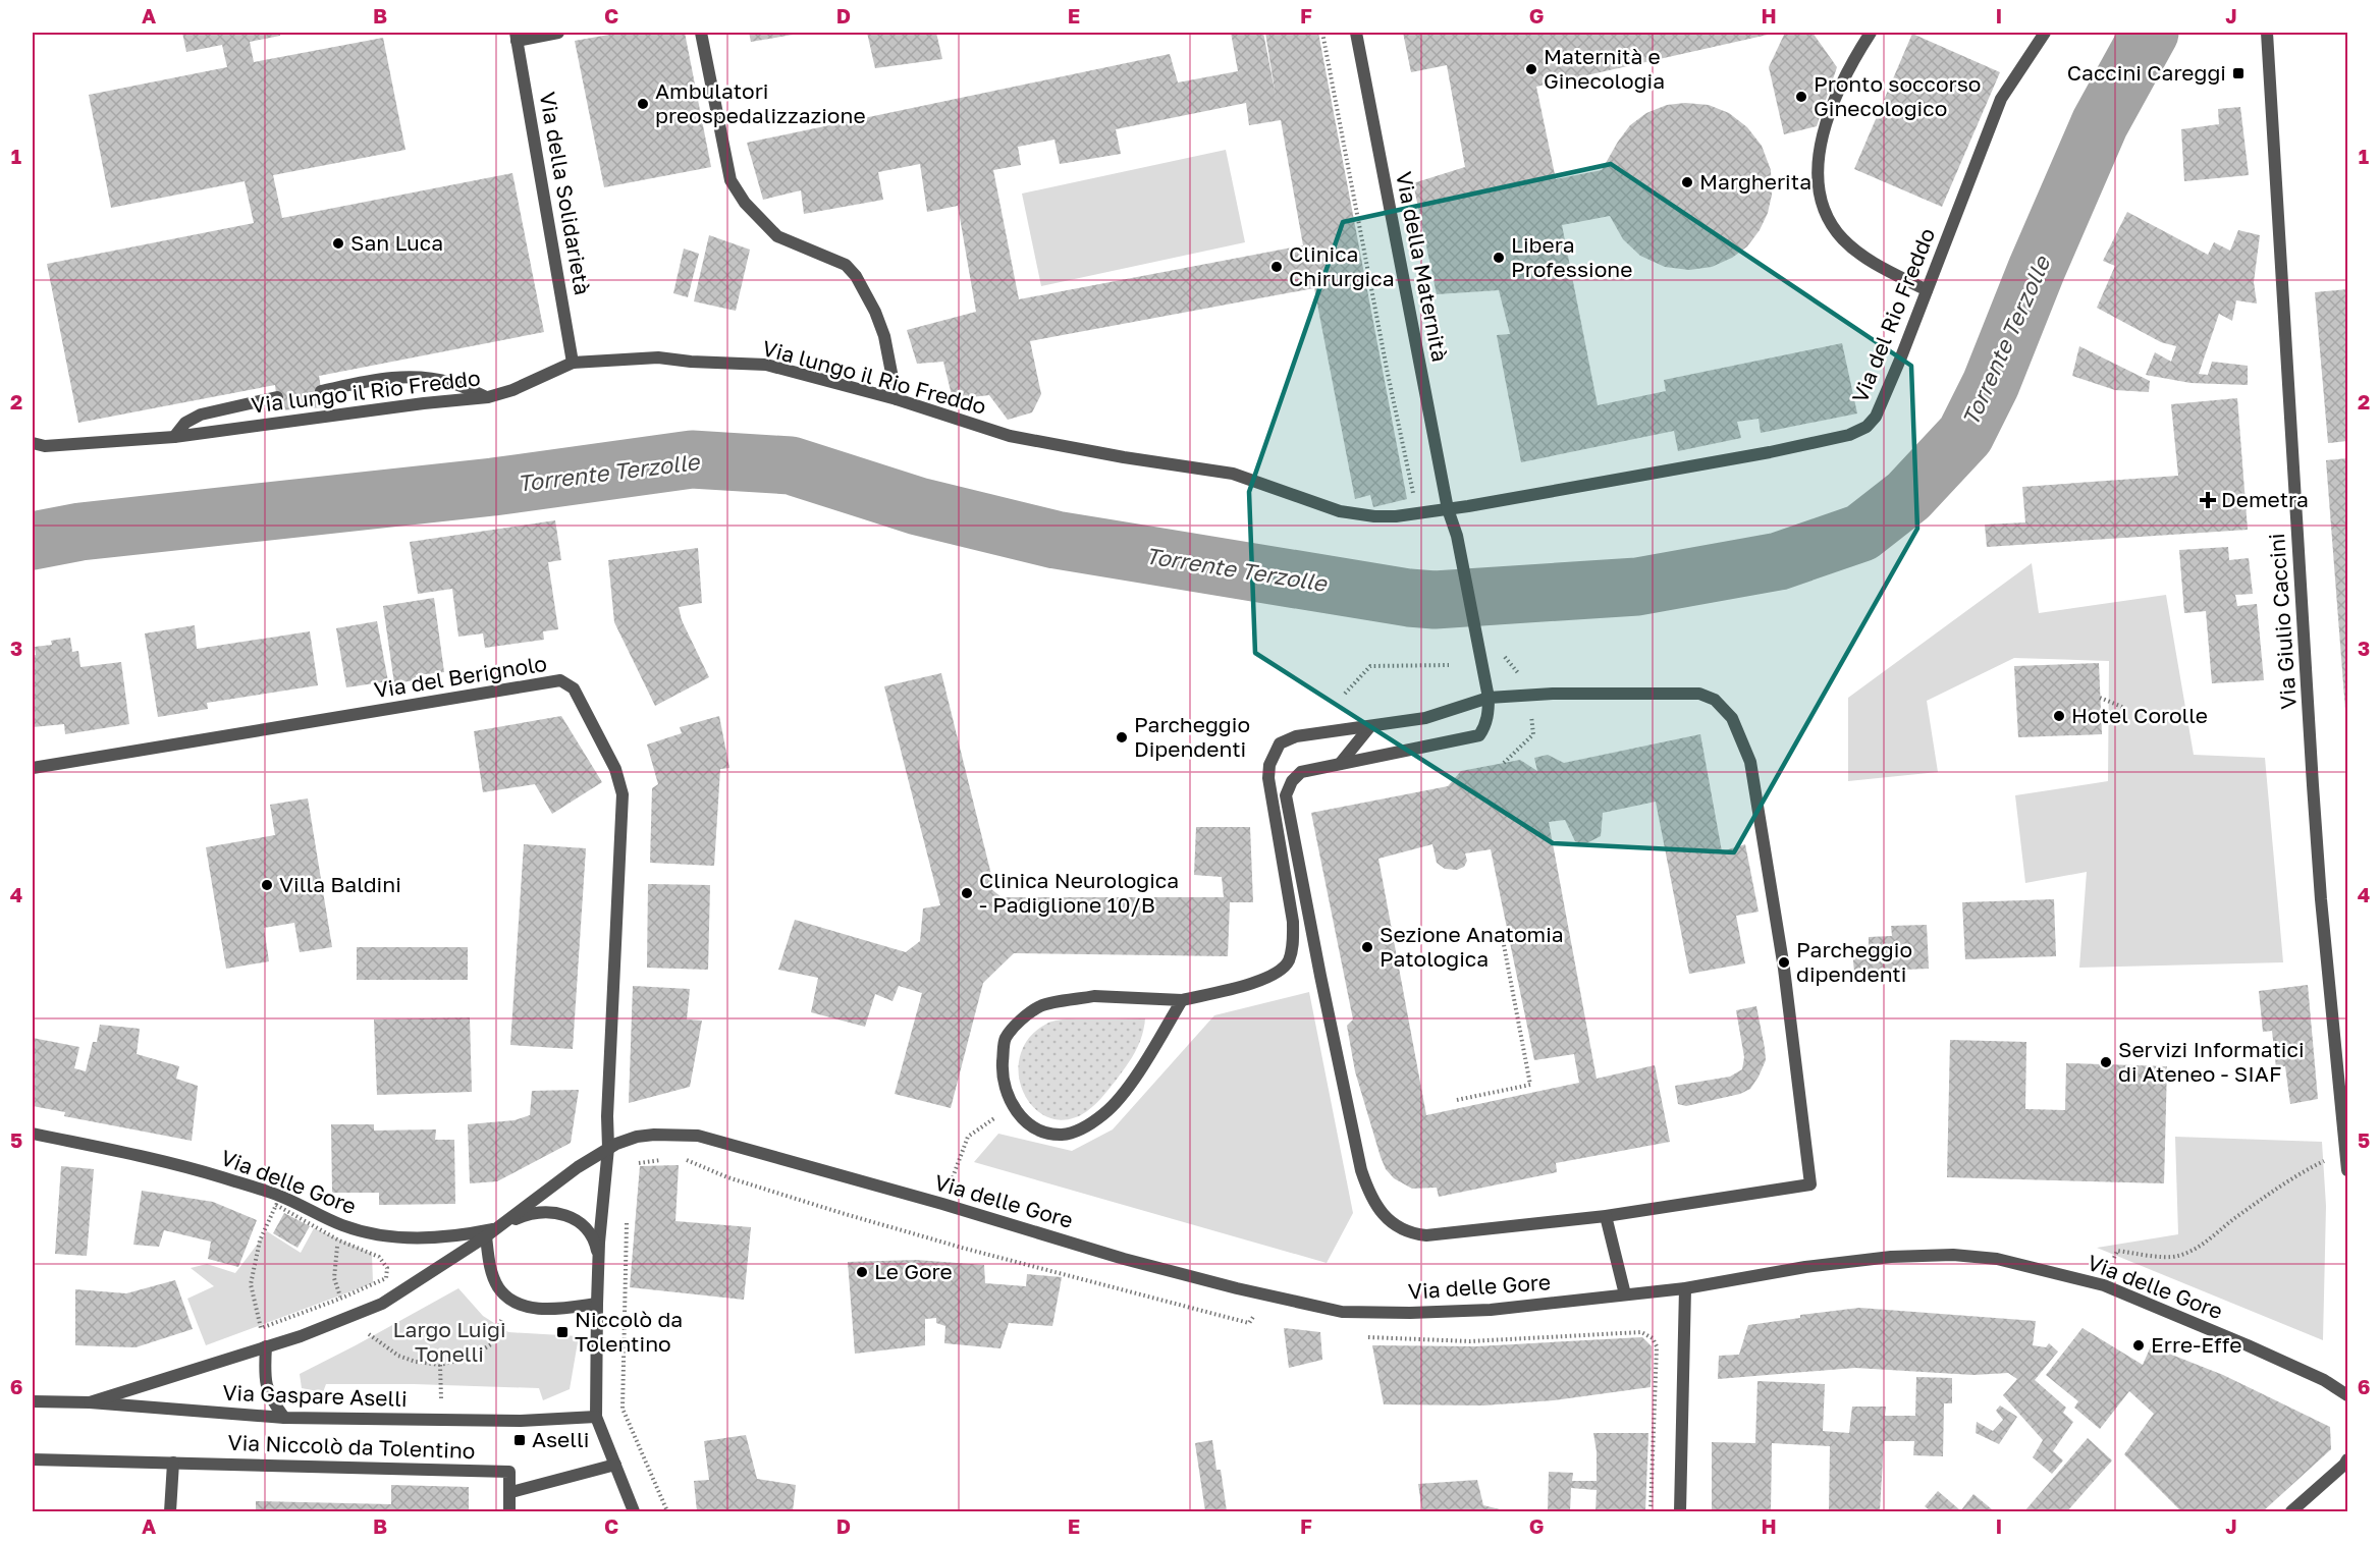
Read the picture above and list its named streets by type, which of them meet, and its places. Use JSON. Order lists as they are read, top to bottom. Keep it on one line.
{"streets":{"street":["Via della Solidarietà","Via della Maternità","Via del Rio Freddo","Via lungo il Rio Freddo","Via Giulio Caccini","Via del Berignolo","Via delle Gore","Via Gaspare Aselli","Via Niccolò da Tolentino"]},"crossings":[["Via della Solidarietà","Via lungo il Rio Freddo"],["Via della Maternità","Via del Rio Freddo"],["Via della Maternità","Via lungo il Rio Freddo"],["Via del Rio Freddo","Via lungo il Rio Freddo"],["Via del Berignolo","Via delle Gore"]],"water":["Torrente Terzolle"],"parks":["Largo Luigi Tonelli"],"places":{"other":["Maternità e Ginecologia","Pronto soccorso Ginecologico","Ambulatori preospedalizzazione","Margherita","San Luca","Libera Professione","Clinica Chirurgica","Hotel Corolle","Parcheggio Dipendenti","Villa Baldini","Clinica Neurologica - Padiglione 10/B","Sezione Anatomia Patologica","Parcheggio dipendenti","Servizi Informatici di Ateneo - SIAF","Le Gore","Erre-Effe"],"transit":["Caccini Careggi","Niccolò da Tolentino","Aselli"],"health":["Demetra"]},"grid":{"columns":["A","B","C","D","E","F","G","H","I","J"],"rows":["1","2","3","4","5","6"]}}
